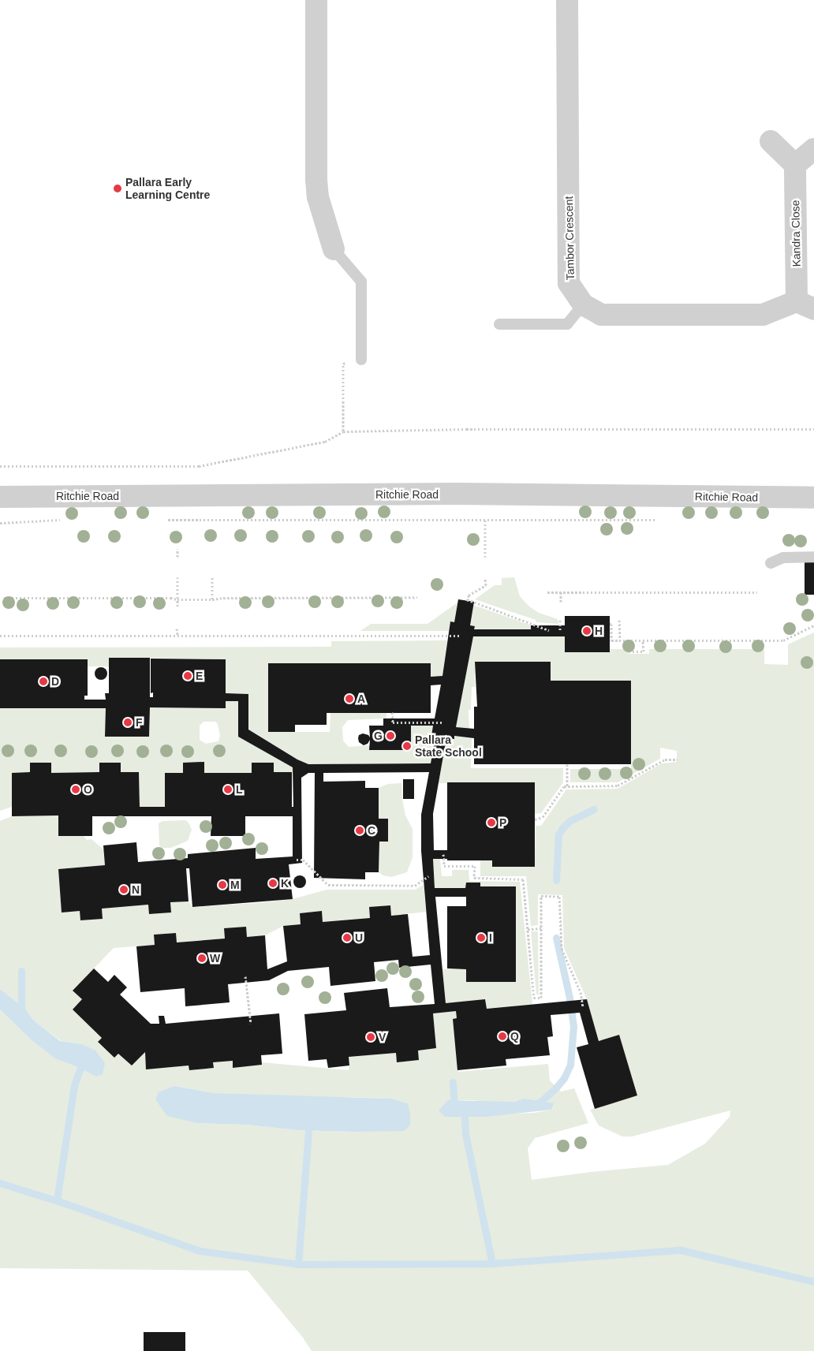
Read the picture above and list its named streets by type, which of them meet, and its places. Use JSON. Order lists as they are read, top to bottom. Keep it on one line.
{"streets":{"street":["Kandra Close","Tambor Crescent","Ritchie Road"]},"crossings":[["Kandra Close","Tambor Crescent"]],"places":["Pallara Early Learning Centre","H","E","D","A","F","G","Pallara State School","O","L","P","C","K","M","N","U","I","W","Q","V"]}
